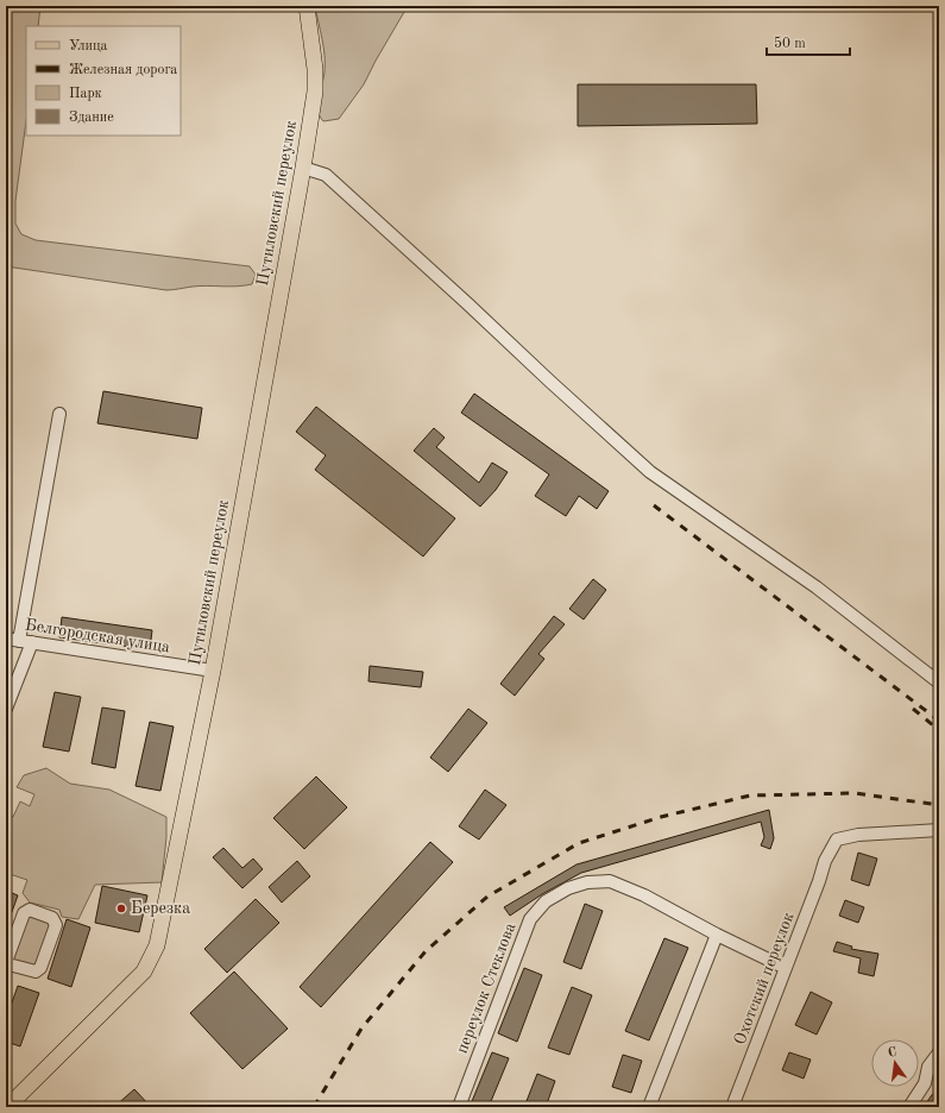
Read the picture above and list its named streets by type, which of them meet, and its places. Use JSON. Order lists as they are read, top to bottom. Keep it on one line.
{"streets":{"main road":["Путиловский переулок"],"street":["Белгородская улица","Охотский переулок","переулок Стеклова"]},"crossings":[["Путиловский переулок","Белгородская улица"],["Охотский переулок","переулок Стеклова"]],"places":["Березка"],"legend":["Улица","Железная дорога","Парк","Здание"],"scale_bar":"50 m","north":"top"}
